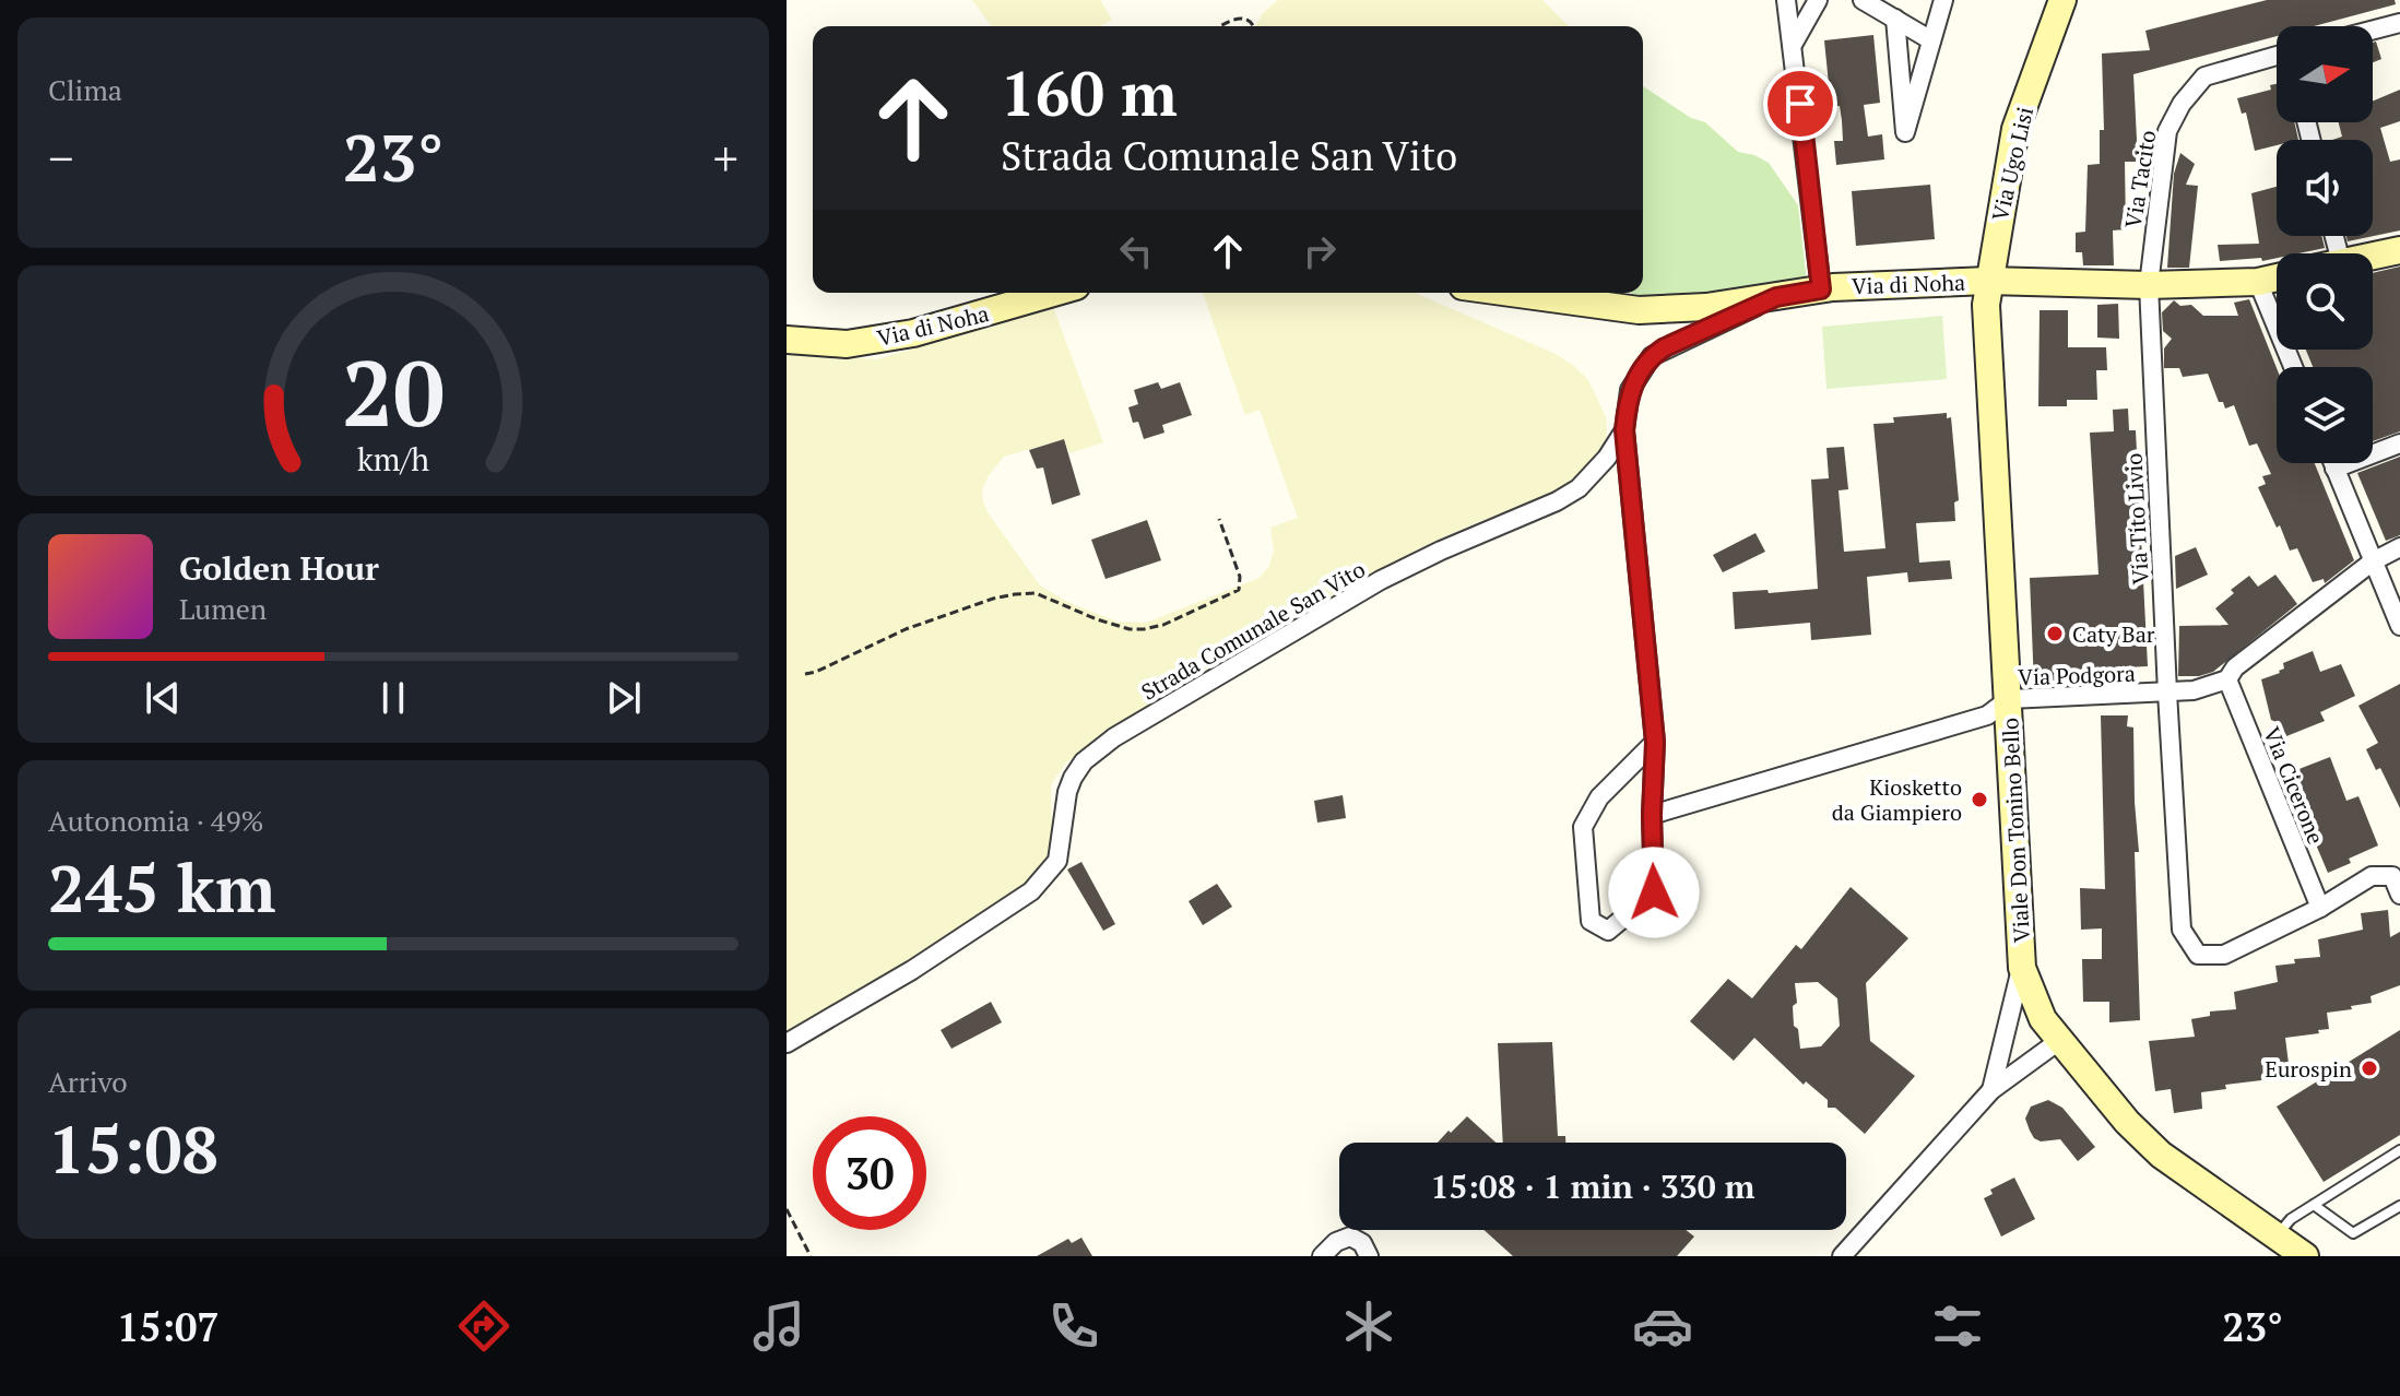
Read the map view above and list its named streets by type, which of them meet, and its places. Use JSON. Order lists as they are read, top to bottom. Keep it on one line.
{"streets":{"main road":["Via Ugo Lisi","Via di Noha","Viale Don Tonino Bello"],"street":["Via Tacito","Via Tito Livio","Strada Comunale San Vito","Via Podgora","Via Cicerone"]},"crossings":[["Via Ugo Lisi","Via di Noha"],["Via Ugo Lisi","Viale Don Tonino Bello"],["Via Tacito","Via di Noha"],["Via Tacito","Via Tito Livio"],["Via di Noha","Via Tito Livio"],["Via di Noha","Strada Comunale San Vito"],["Via di Noha","Viale Don Tonino Bello"],["Via Tito Livio","Via Podgora"],["Via Tito Livio","Via Cicerone"],["Via Podgora","Via Cicerone"],["Via Podgora","Viale Don Tonino Bello"]],"places":["Caty Bar","Kiosketto da Giampiero","Eurospin"],"north":"right","page":{"tile":["Clima",["Autonomia · 49%","245 km"],["Arrivo","15:08"]],"turn":["160 m","Strada Comunale San Vito"],"heat":["−","23°","+"],"song":["Golden Hour","Lumen"],"limit":"30","trip":"15:08 · 1 min · 330 m","tabs":["15:07","23°"],"gauge":["20","km/h"]}}
